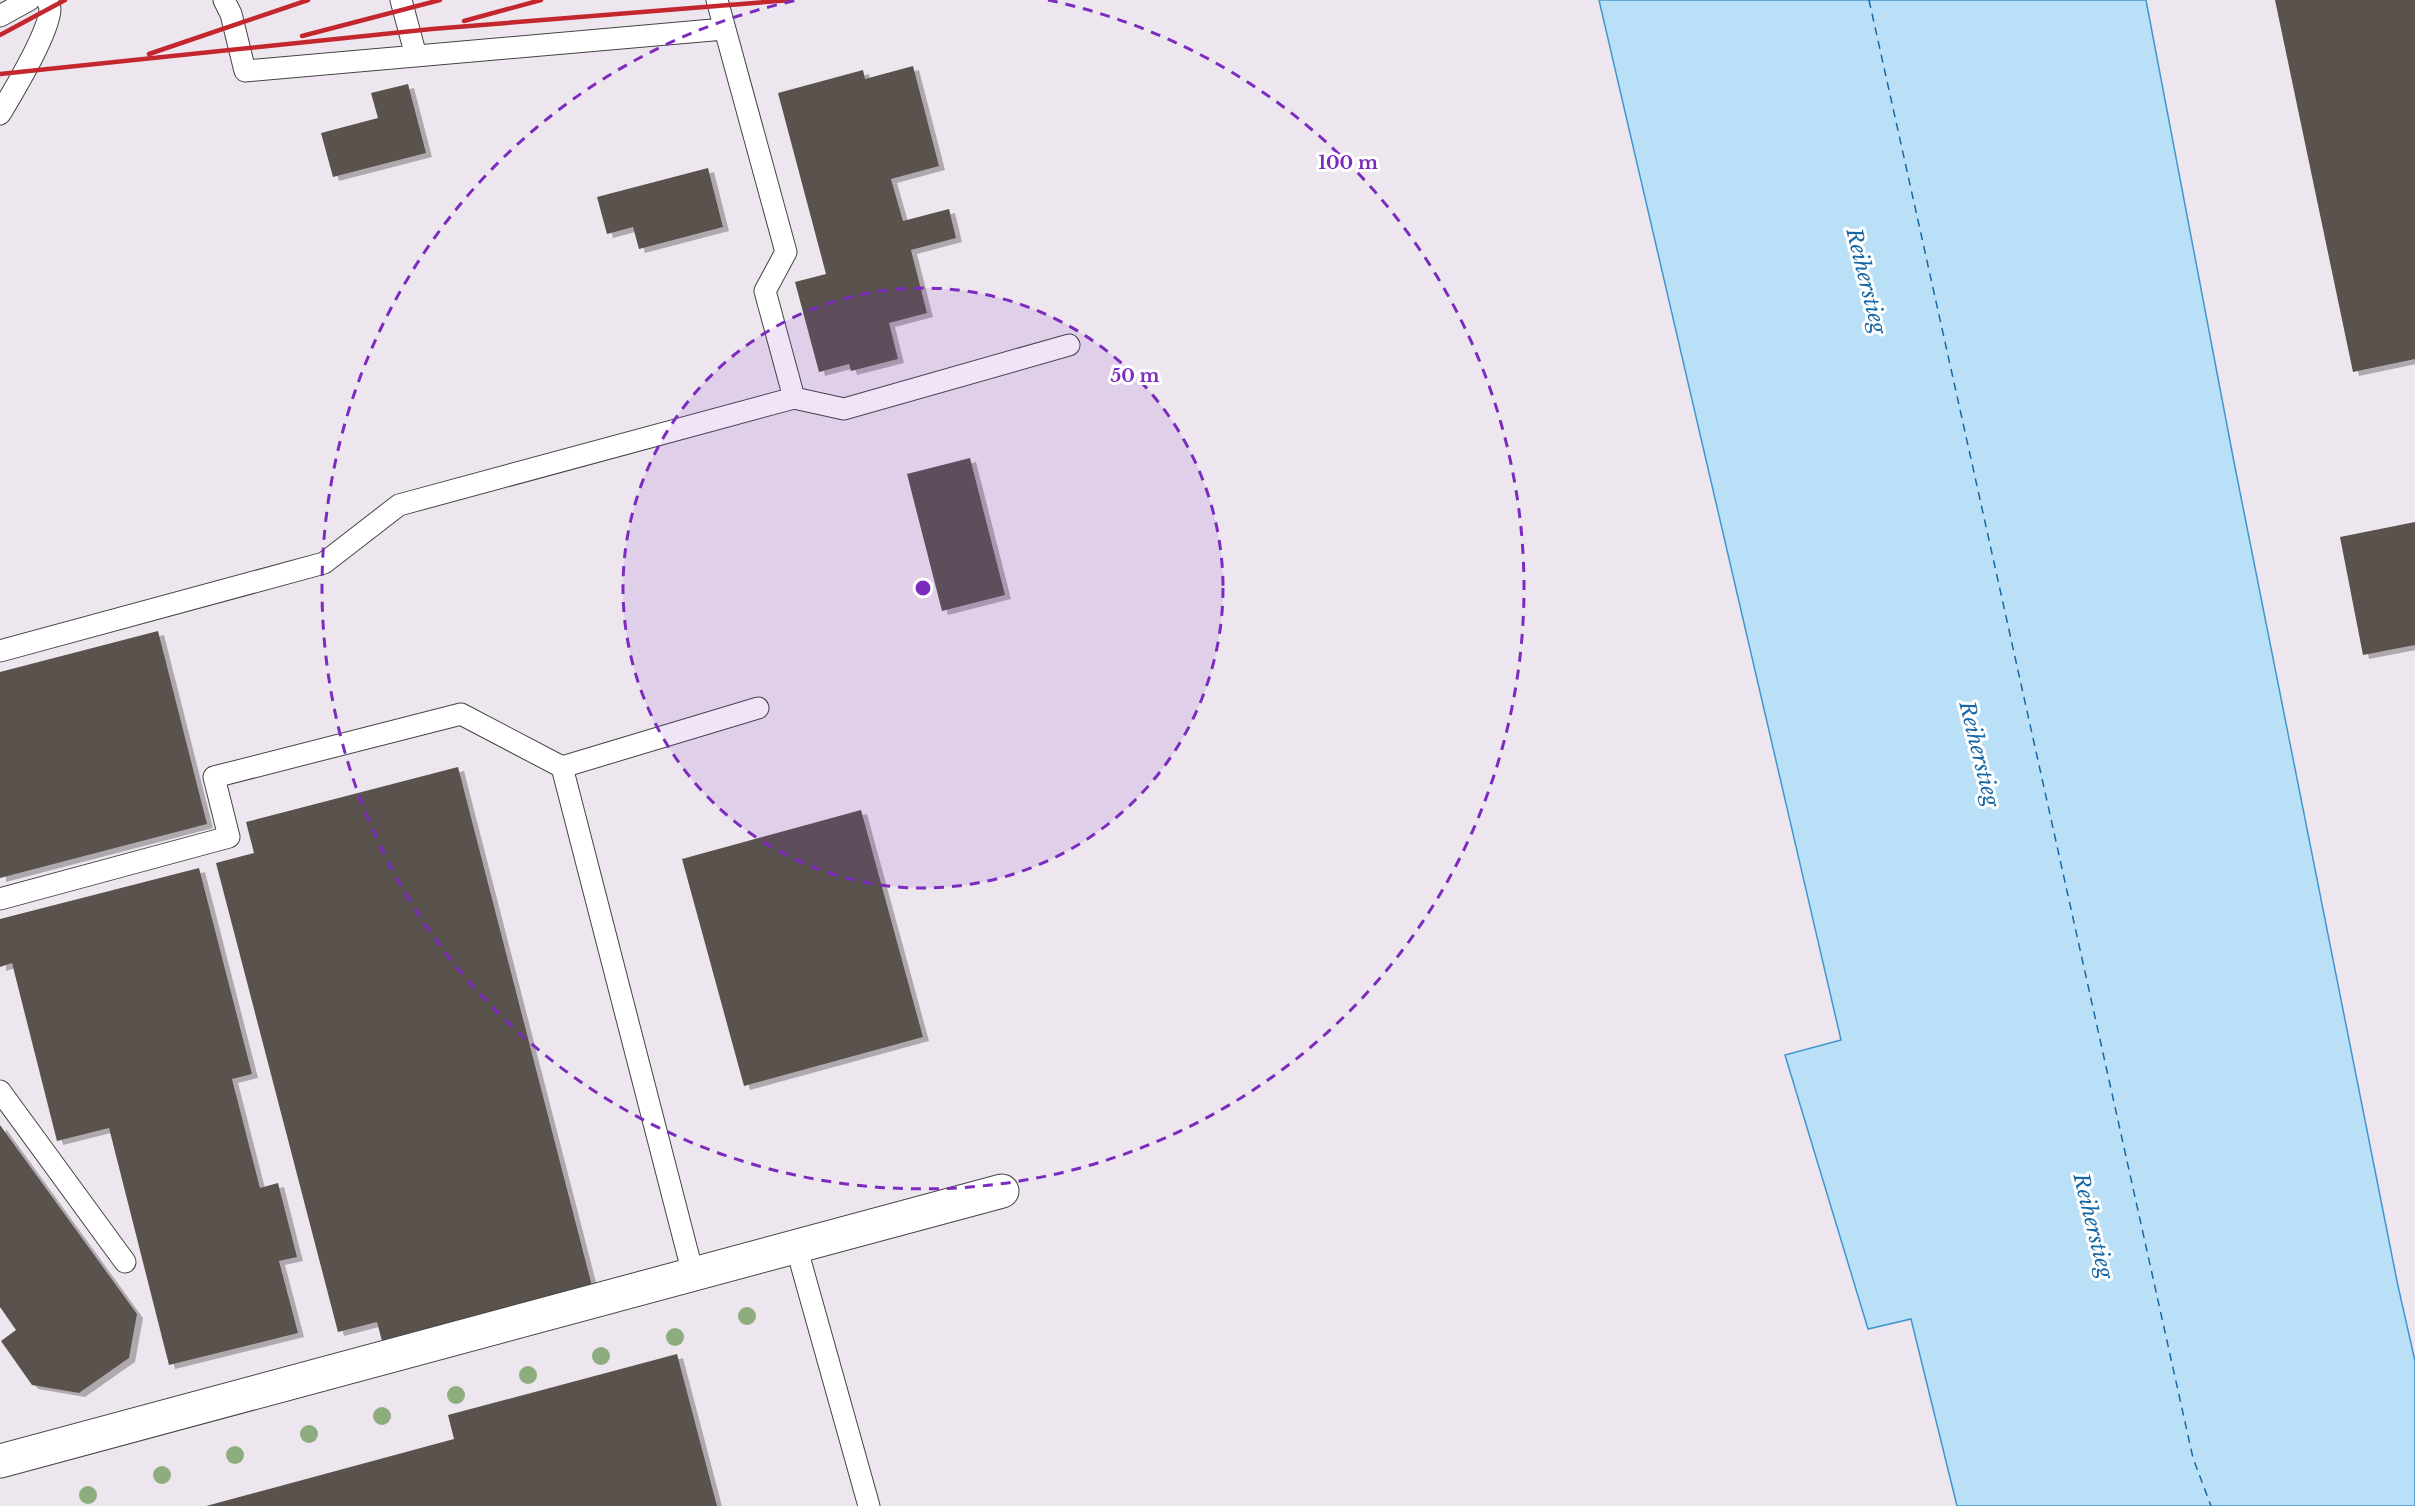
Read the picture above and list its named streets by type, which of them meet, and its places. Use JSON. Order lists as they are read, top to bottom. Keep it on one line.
{"water":["Reiherstieg"],"rings":["100 m","50 m"]}
